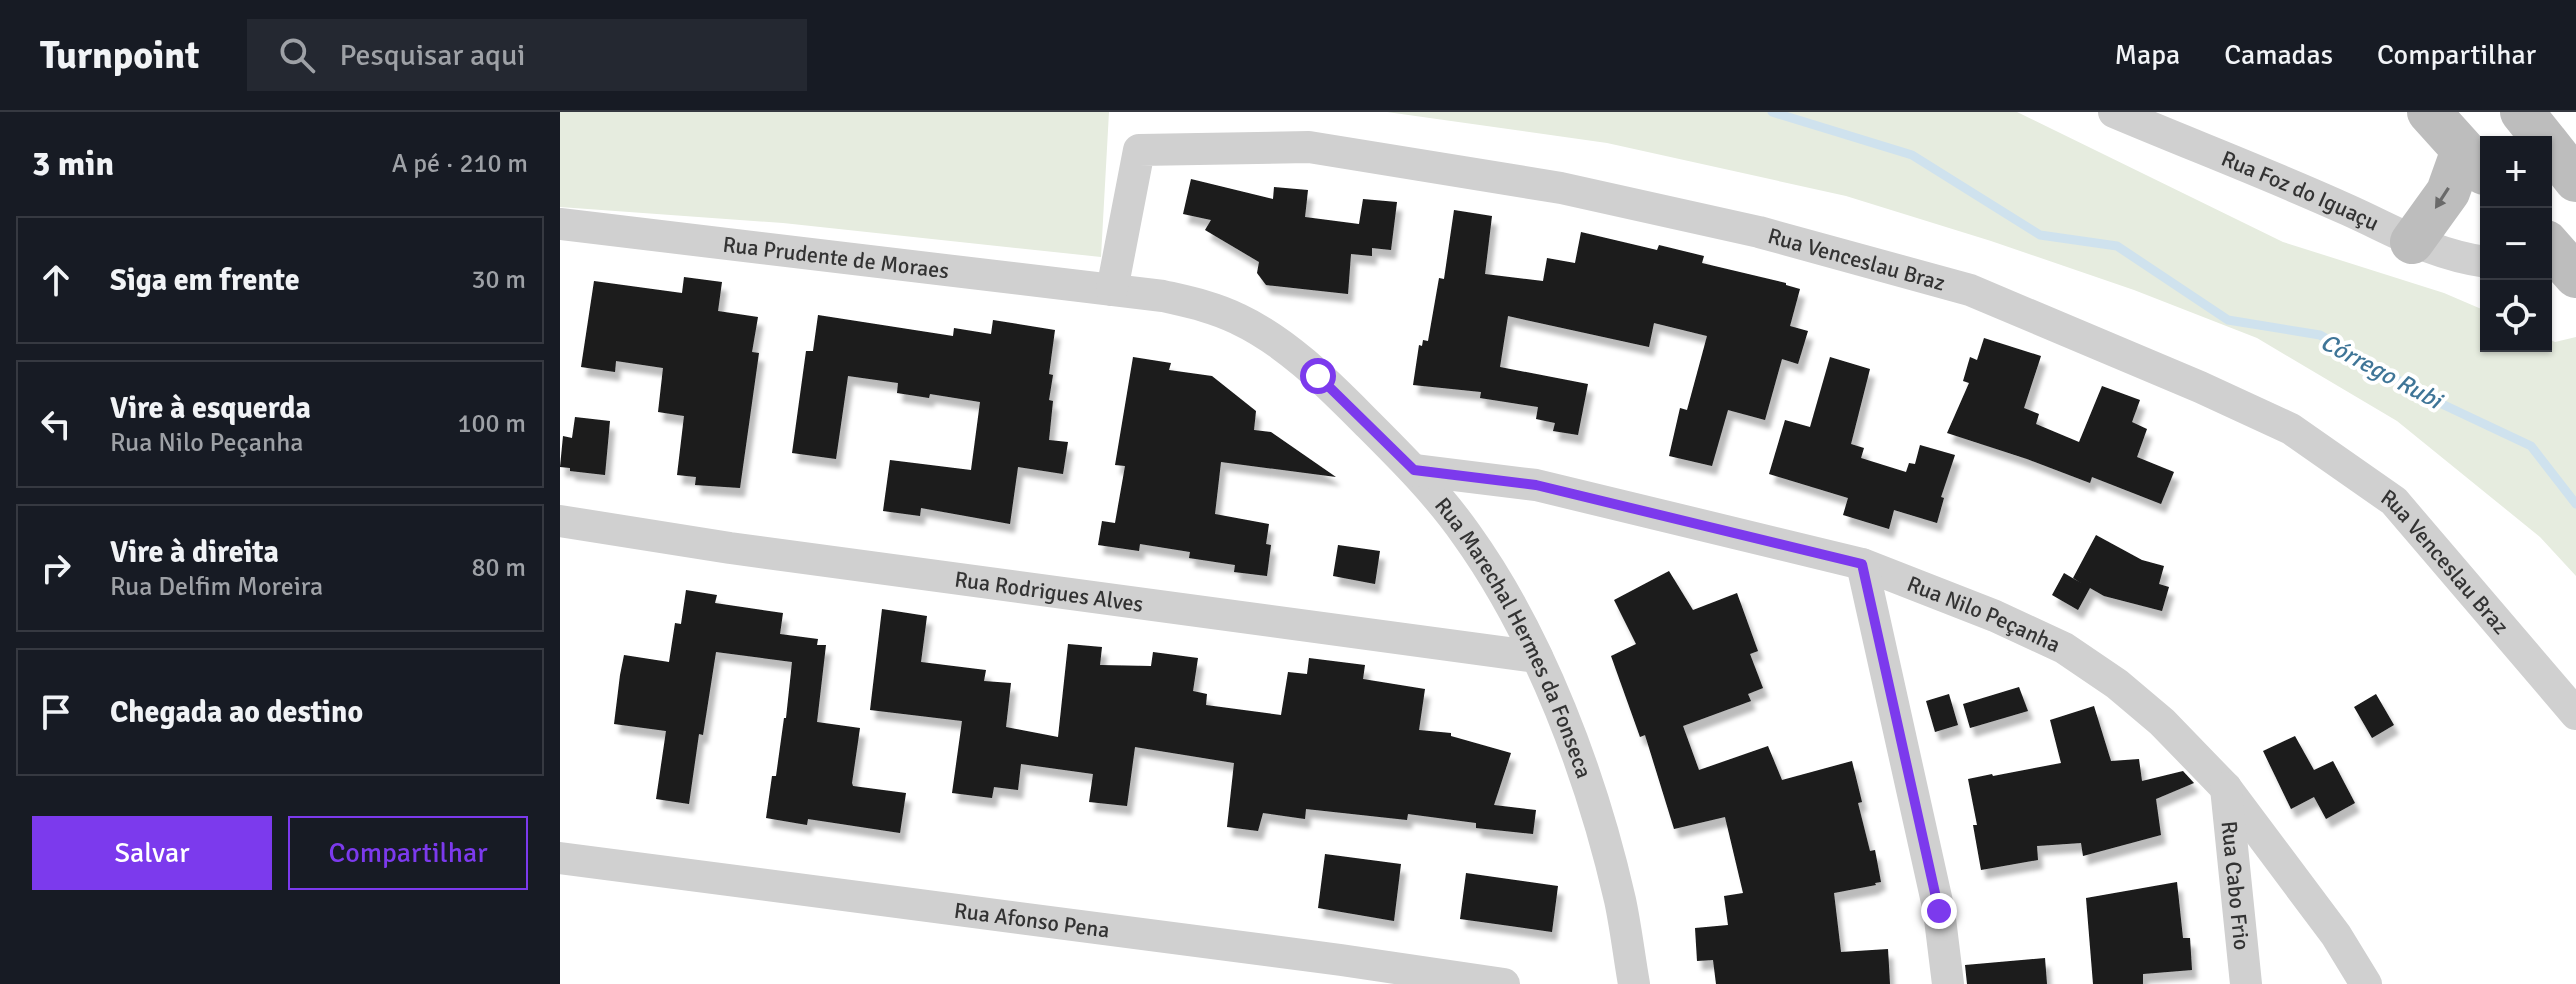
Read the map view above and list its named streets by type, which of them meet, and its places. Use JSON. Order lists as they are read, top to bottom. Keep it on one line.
{"streets":{"street":["Rua Foz do Iguaçu","Rua Prudente de Moraes","Rua Venceslau Braz","Rua Rodrigues Alves","Rua Nilo Peçanha","Rua Marechal Hermes da Fonseca","Rua Cabo Frio","Rua Afonso Pena"]},"crossings":[["Rua Prudente de Moraes","Rua Venceslau Braz"],["Rua Prudente de Moraes","Rua Marechal Hermes da Fonseca"],["Rua Venceslau Braz","Rua Marechal Hermes da Fonseca"],["Rua Rodrigues Alves","Rua Marechal Hermes da Fonseca"],["Rua Nilo Peçanha","Rua Marechal Hermes da Fonseca"],["Rua Nilo Peçanha","Rua Cabo Frio"]],"water":["Córrego Rubi"],"page":{"header":"Turnpoint","search":"Pesquisar aqui","nav":["Mapa","Camadas","Compartilhar"],"heading":["3 min","A pé · 210 m"],"map_buttons":["+","−"],"list":[["Siga em frente","30 m"],["Vire à esquerda","Rua Nilo Peçanha","100 m"],["Vire à direita","Rua Delfim Moreira","80 m"],"Chegada ao destino"],"buttons":["Salvar","Compartilhar"]}}
